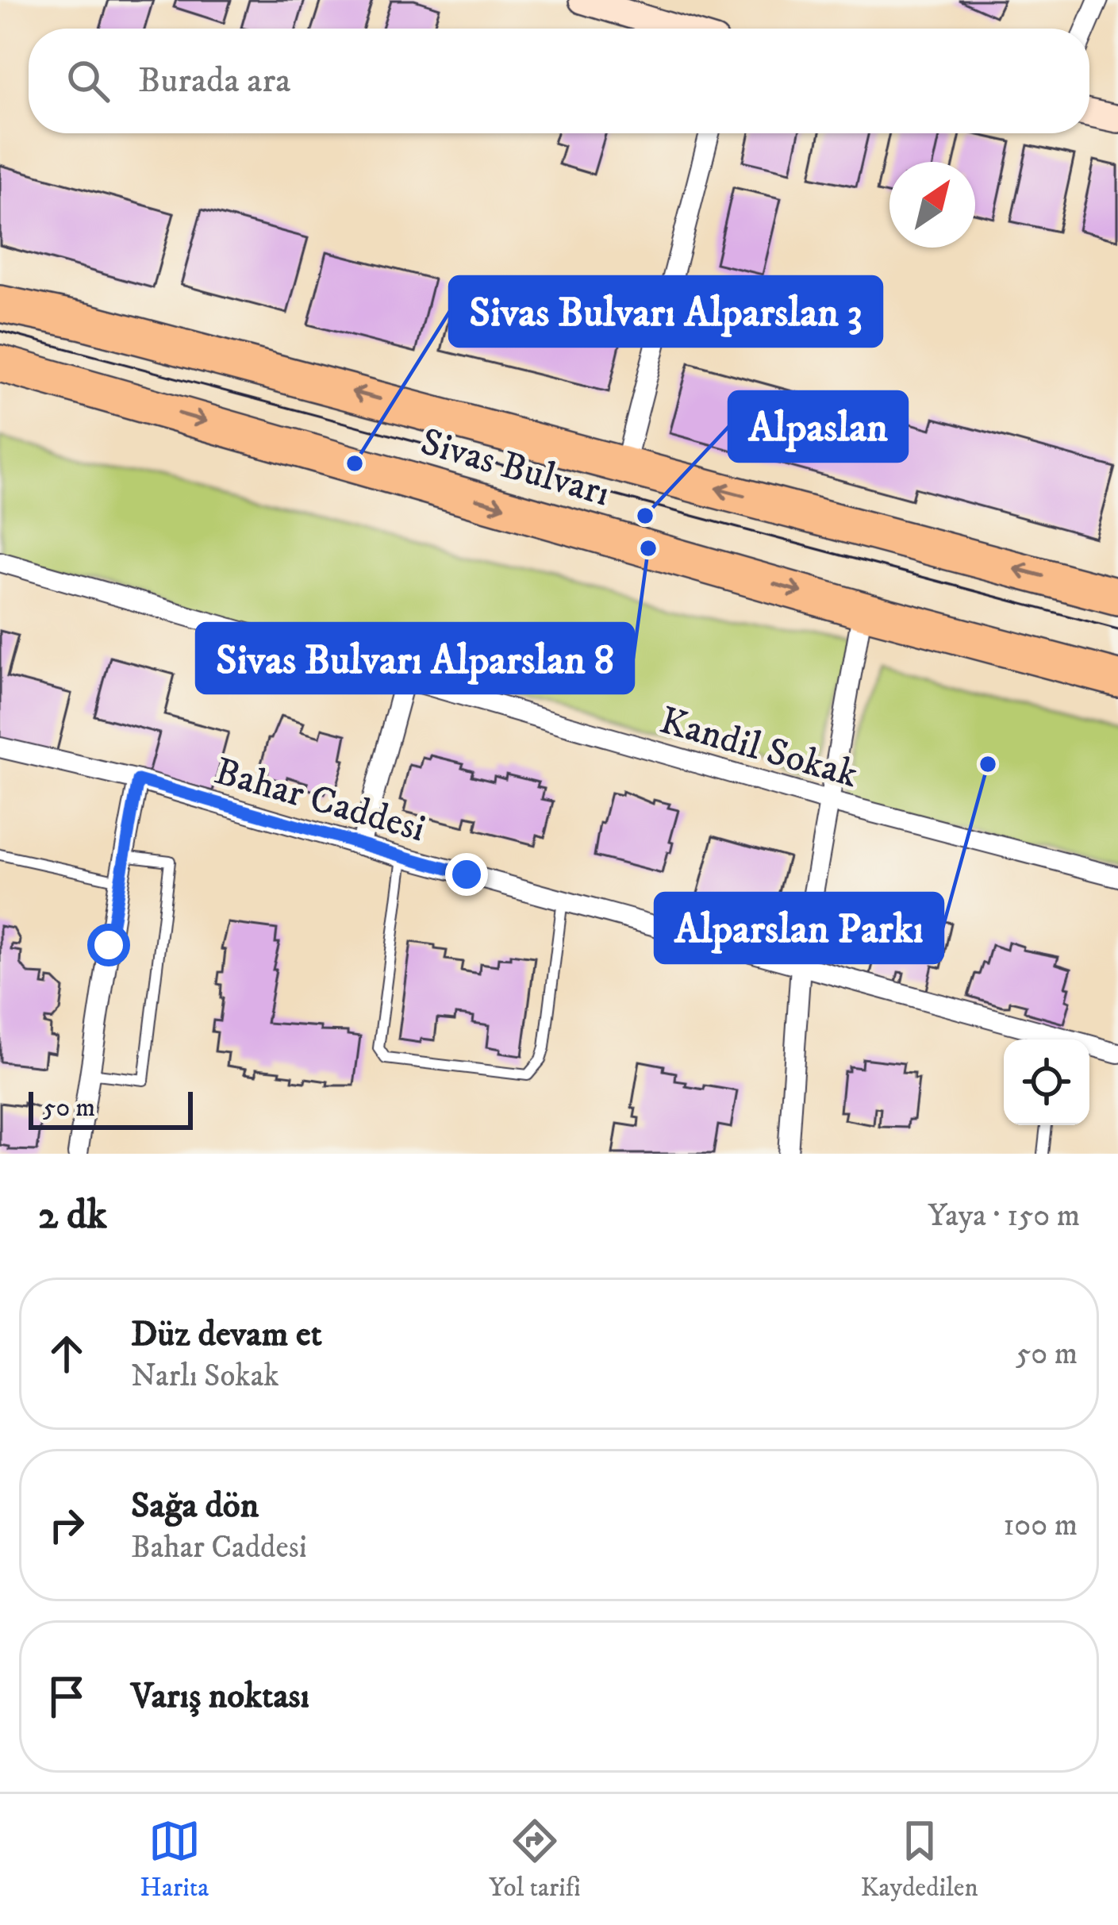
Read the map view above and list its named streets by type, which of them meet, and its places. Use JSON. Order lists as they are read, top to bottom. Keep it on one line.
{"streets":{"highway":["Sivas Bulvarı"],"street":["Kandil Sokak","Bahar Caddesi"]},"places":["Sivas Bulvarı Alparslan 3","Alpaslan","Sivas Bulvarı Alparslan 8","Alparslan Parkı"],"scale_bar":"50 m","north":"top right","page":{"search":"Burada ara","scale":"50 m","heading":["2 dk","Yaya · 150 m"],"list":[["Düz devam et","Narlı Sokak","50 m"],["Sağa dön","Bahar Caddesi","100 m"],"Varış noktası"],"nav":["Harita","Yol tarifi","Kaydedilen"]}}
